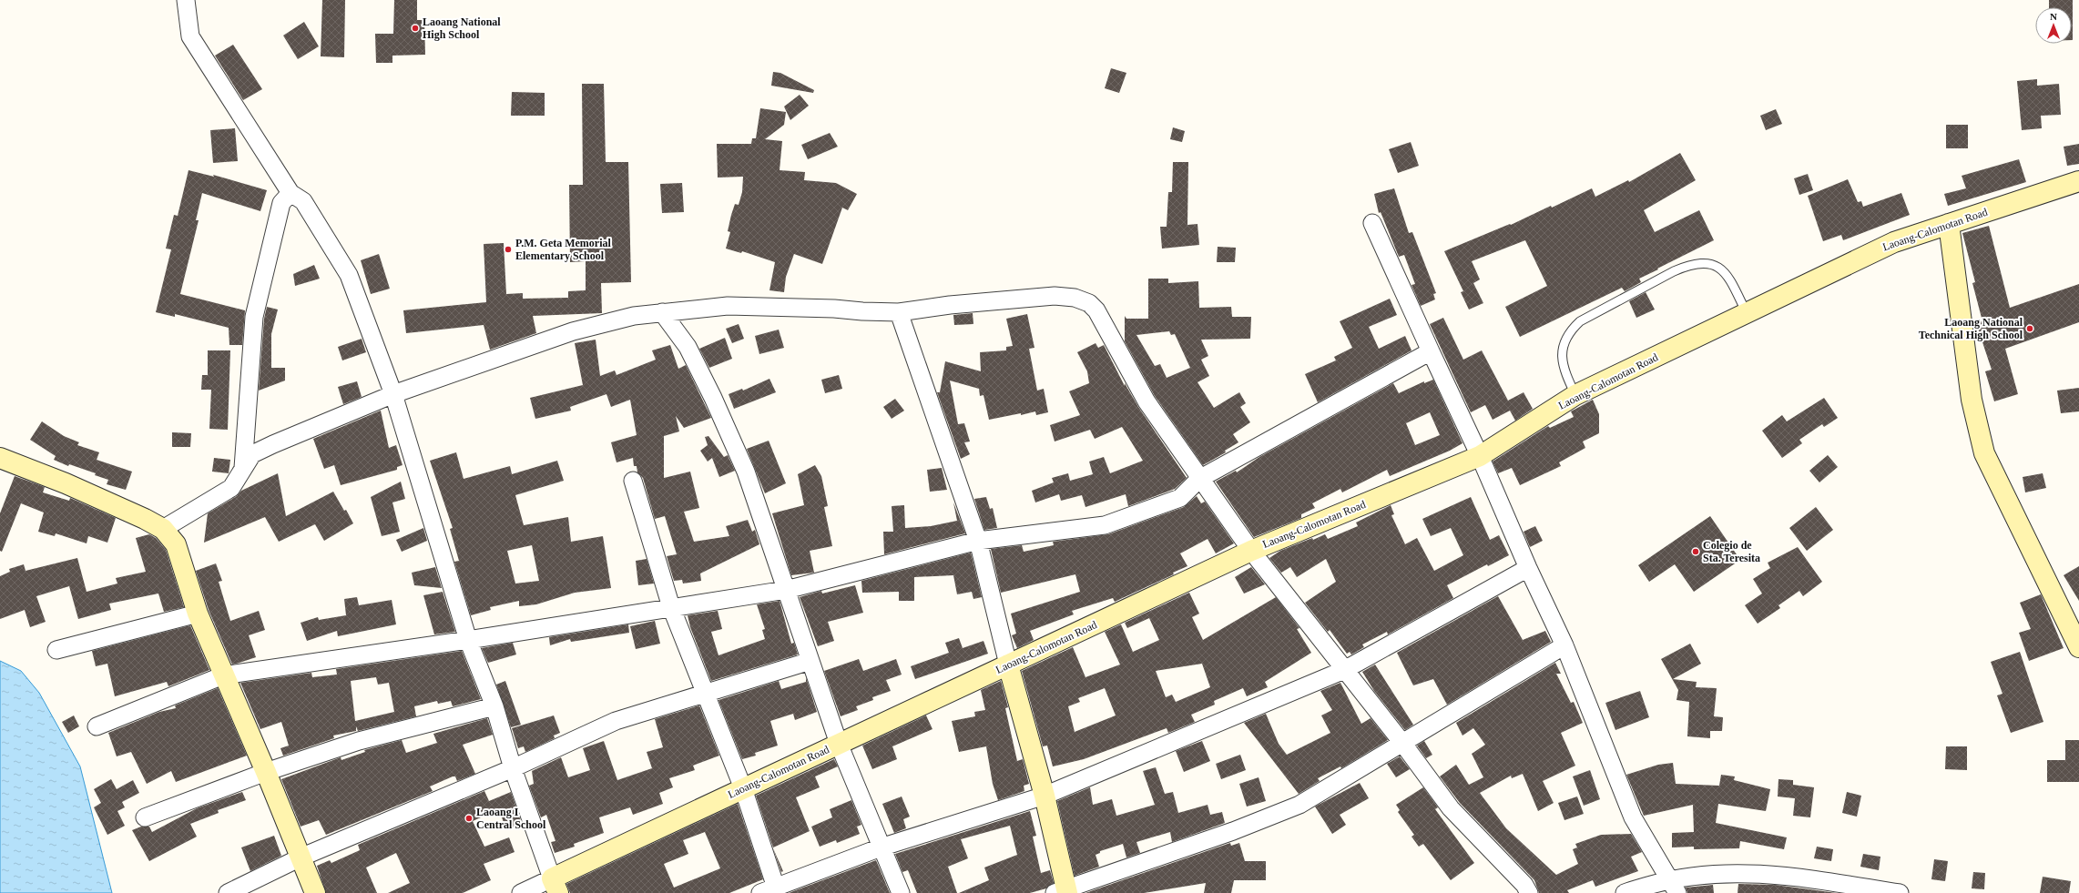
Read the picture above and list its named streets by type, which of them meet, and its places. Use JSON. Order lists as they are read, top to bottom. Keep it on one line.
{"streets":{"main road":["Laoang-Calomotan Road"]},"places":["Laoang National High School","P.M. Geta Memorial Elementary School","Laoang National Technical High School","Colegio de Sta. Teresita","Laoang I Central School"],"north":"top"}
